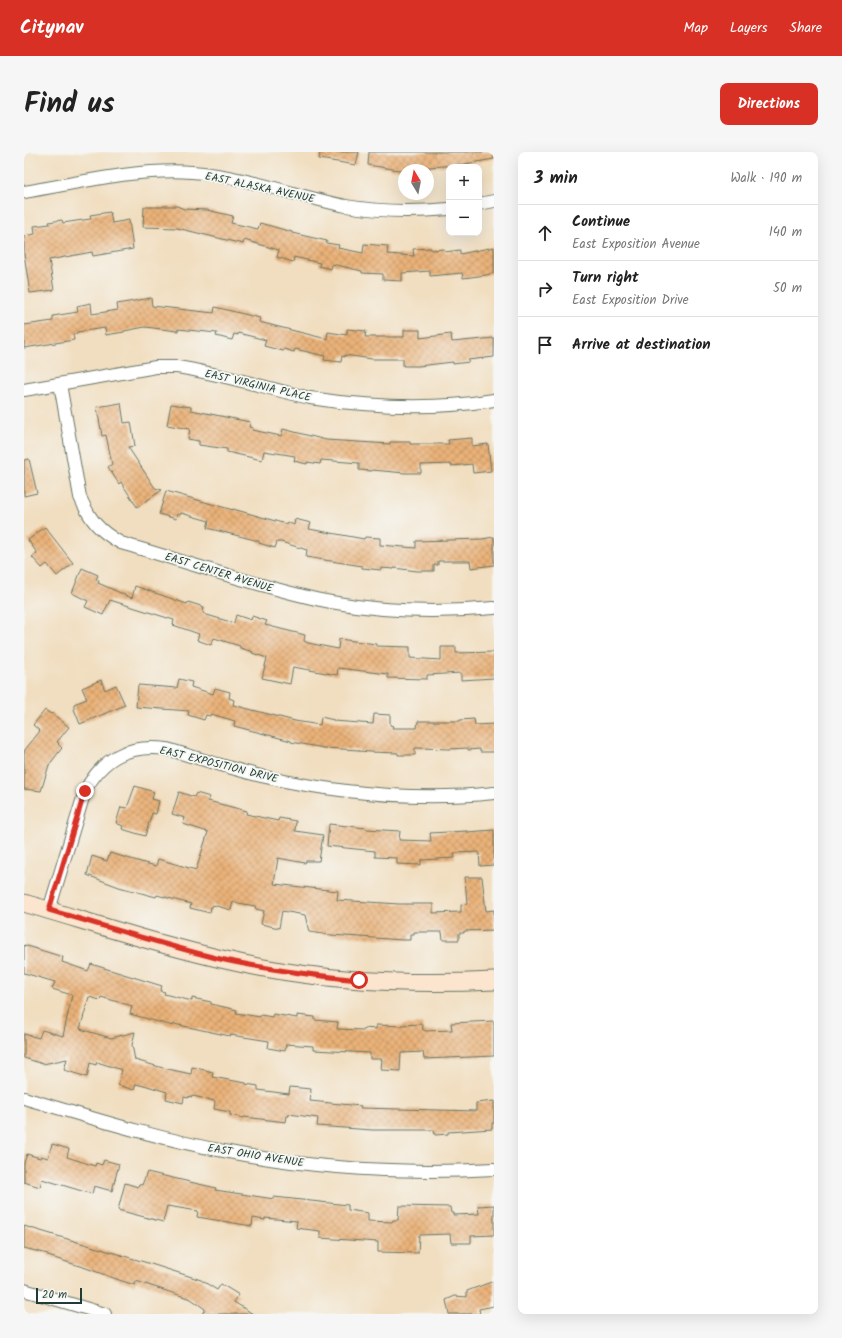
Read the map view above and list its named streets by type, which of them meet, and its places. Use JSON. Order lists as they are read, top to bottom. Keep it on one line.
{"streets":{"street":["EAST ALASKA AVENUE","EAST VIRGINIA PLACE","EAST CENTER AVENUE","EAST EXPOSITION DRIVE","EAST OHIO AVENUE"]},"crossings":[["EAST VIRGINIA PLACE","EAST CENTER AVENUE"]],"scale_bar":"20 m","north":"top","page":{"header":"Citynav","nav":["Map","Layers","Share"],"title":"Find us","buttons":"Directions","heading":["3 min","Walk · 190 m"],"map_buttons":["+","−"],"list":[["Continue","East Exposition Avenue","140 m"],["Turn right","East Exposition Drive","50 m"],"Arrive at destination"],"scale":"20 m"}}
